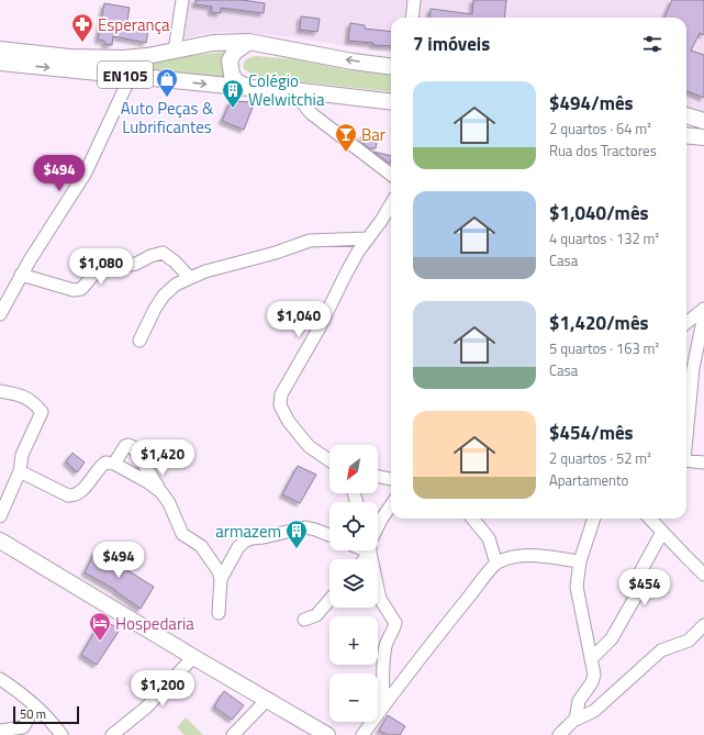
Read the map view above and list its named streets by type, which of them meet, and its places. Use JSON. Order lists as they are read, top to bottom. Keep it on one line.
{"streets":{"main road":["EN105"]},"places":{"pharmacy":["Esperança"],"shop":["Auto Peças & Lubrificantes"],"building":["Colégio Welwitchia","armazem"],"bar":["Bar"],"hotel":["Hospedaria"]},"scale_bar":"50 m","north":"bottom left","page":{"heading":"7 imóveis","list":[{"name":"$494/mês","note":"2 quartos · 64 m² · Rua dos Tractores"},{"name":"$1,040/mês","note":"4 quartos · 132 m² · Casa"},{"name":"$1,420/mês","note":"5 quartos · 163 m² · Casa"},{"name":"$454/mês","note":"2 quartos · 52 m² · Apartamento"}],"price":["$494","$1,080","$1,040","$1,420","$494","$454","$1,200"],"map_buttons":["+","−"],"scale":"50 m"}}
